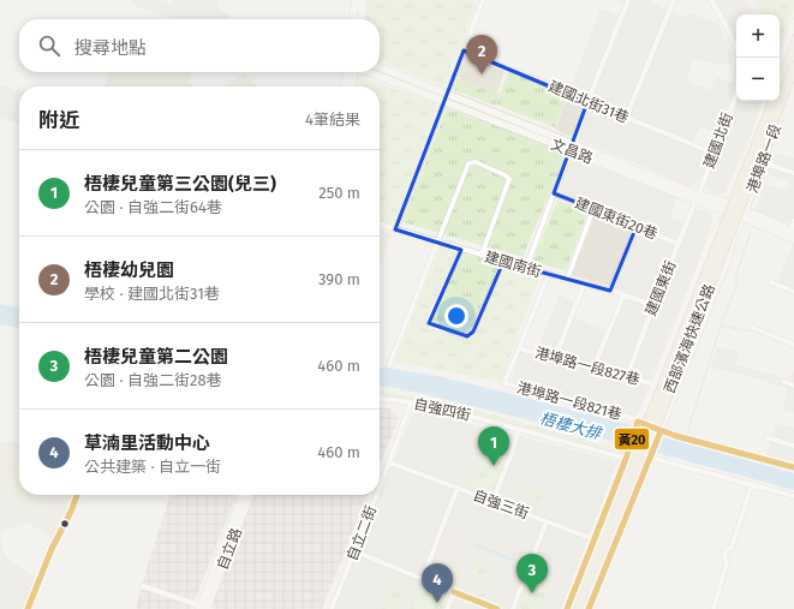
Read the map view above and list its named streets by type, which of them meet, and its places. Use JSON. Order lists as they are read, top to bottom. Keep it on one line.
{"streets":{"highway":["西部濱海快速公路"],"street":["建國北街31巷","建國北街","文昌路","港埠路一段","建國東街20巷","建國南街","建國東街","港埠路一段827巷","港埠路一段821巷","自強四街","自強三街","自立二街","自立路"]},"crossings":[["建國北街31巷","建國北街"],["建國北街","文昌路"],["建國北街","建國東街"],["文昌路","港埠路一段"],["文昌路","建國東街"],["港埠路一段","港埠路一段827巷"],["港埠路一段","港埠路一段821巷"],["港埠路一段","自強四街"],["港埠路一段","自強三街"],["建國東街20巷","建國東街"],["建國南街","建國東街"],["建國東街","港埠路一段827巷"],["港埠路一段827巷","港埠路一段821巷"],["自強四街","自立二街"],["自強三街","自立二街"]],"water":["梧棲大排"],"lines":["transit line 黃20"],"page":{"map_buttons":["+","−"],"search":"搜尋地點","pins":["2","1","3","4"],"heading":["附近","4筆結果"],"list":[{"mark":"1","name":"梧棲兒童第三公園(兒三)","note":"公園 · 自強二街64巷","value":"250 m"},{"mark":"2","name":"梧棲幼兒園","note":"學校 · 建國北街31巷","value":"390 m"},{"mark":"3","name":"梧棲兒童第二公園","note":"公園 · 自強二街28巷","value":"460 m"},{"mark":"4","name":"草湳里活動中心","note":"公共建築 · 自立一街","value":"460 m"}]}}
